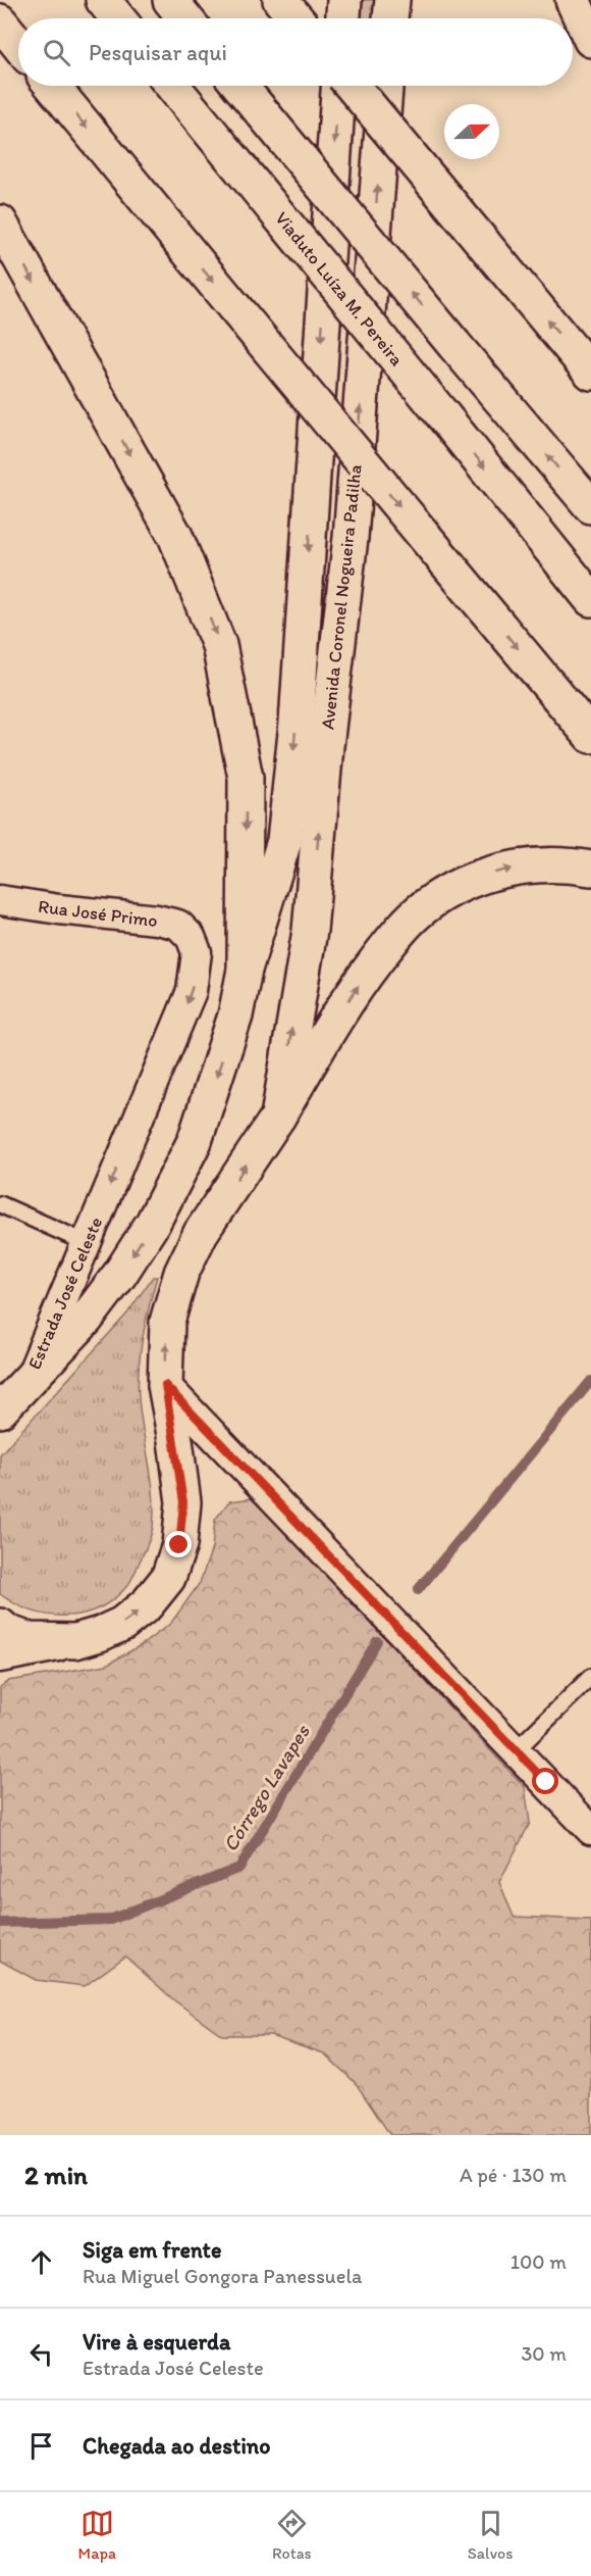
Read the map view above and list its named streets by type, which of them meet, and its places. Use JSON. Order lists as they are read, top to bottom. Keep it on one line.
{"streets":{"main road":["Viaduto Luíza M. Pereira","Avenida Coronel Nogueira Padilha","Estrada José Celeste"],"street":["Rua José Primo"]},"crossings":[["Avenida Coronel Nogueira Padilha","Estrada José Celeste"],["Rua José Primo","Estrada José Celeste"]],"water":["Córrego Lavapes"],"north":"right","page":{"search":"Pesquisar aqui","heading":["2 min","A pé · 130 m"],"list":[["Siga em frente","Rua Miguel Gongora Panessuela","100 m"],["Vire à esquerda","Estrada José Celeste","30 m"],"Chegada ao destino"],"nav":["Mapa","Rotas","Salvos"]}}
